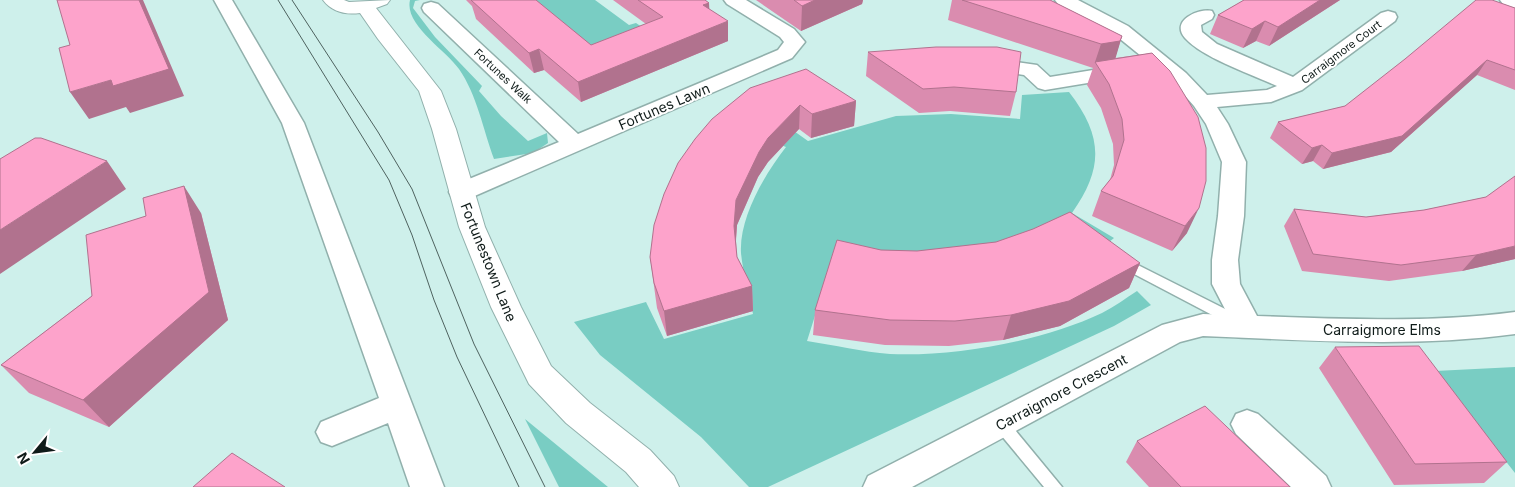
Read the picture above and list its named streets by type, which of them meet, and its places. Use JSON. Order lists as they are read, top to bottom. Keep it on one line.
{"streets":{"street":["Carraigmore Court","Fortunes Walk","Fortunes Lawn","Fortunestown Lane","Carraigmore Elms","Carraigmore Crescent"]},"crossings":[["Fortunes Walk","Fortunes Lawn"],["Fortunes Lawn","Fortunestown Lane"],["Carraigmore Elms","Carraigmore Crescent"]],"north":"bottom left"}
